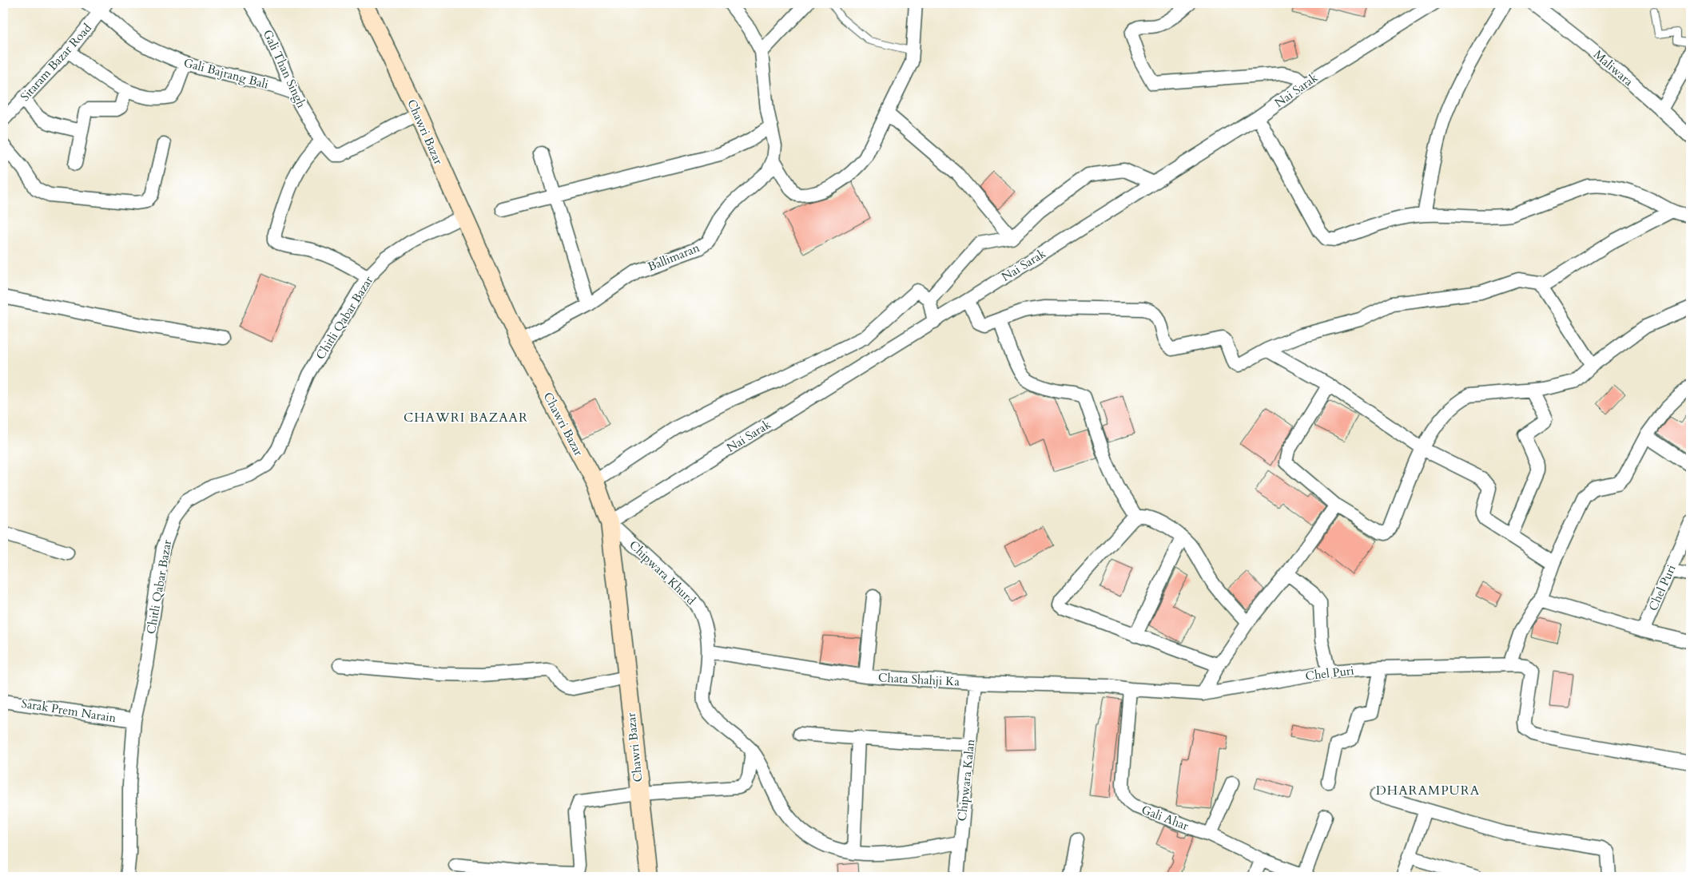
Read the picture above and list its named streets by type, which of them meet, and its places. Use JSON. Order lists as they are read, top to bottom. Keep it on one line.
{"streets":{"street":["Sitaram Bazar Road","Maliwara","Gali Than Singh","Gali Bajrang Bali","Nai Sarak","Chawri Bazar","Ballimaran","Chitli Qabar Bazar","Chipwara Khurd","Chel Puri","Chata Shahji Ka","Sarak Prem Narain","Chipwara Kalan","Gali Ahar"]},"crossings":[["Sitaram Bazar Road","Gali Bajrang Bali"],["Gali Than Singh","Gali Bajrang Bali"],["Gali Than Singh","Chawri Bazar"],["Nai Sarak","Chawri Bazar"],["Nai Sarak","Chipwara Khurd"],["Chawri Bazar","Ballimaran"],["Chawri Bazar","Chitli Qabar Bazar"],["Chawri Bazar","Chipwara Khurd"],["Chitli Qabar Bazar","Sarak Prem Narain"],["Chipwara Khurd","Chata Shahji Ka"],["Chipwara Khurd","Chipwara Kalan"],["Chel Puri","Chata Shahji Ka"],["Chel Puri","Gali Ahar"],["Chata Shahji Ka","Chipwara Kalan"],["Chata Shahji Ka","Gali Ahar"]],"districts":["CHAWRI BAZAAR","DHARAMPURA"]}
